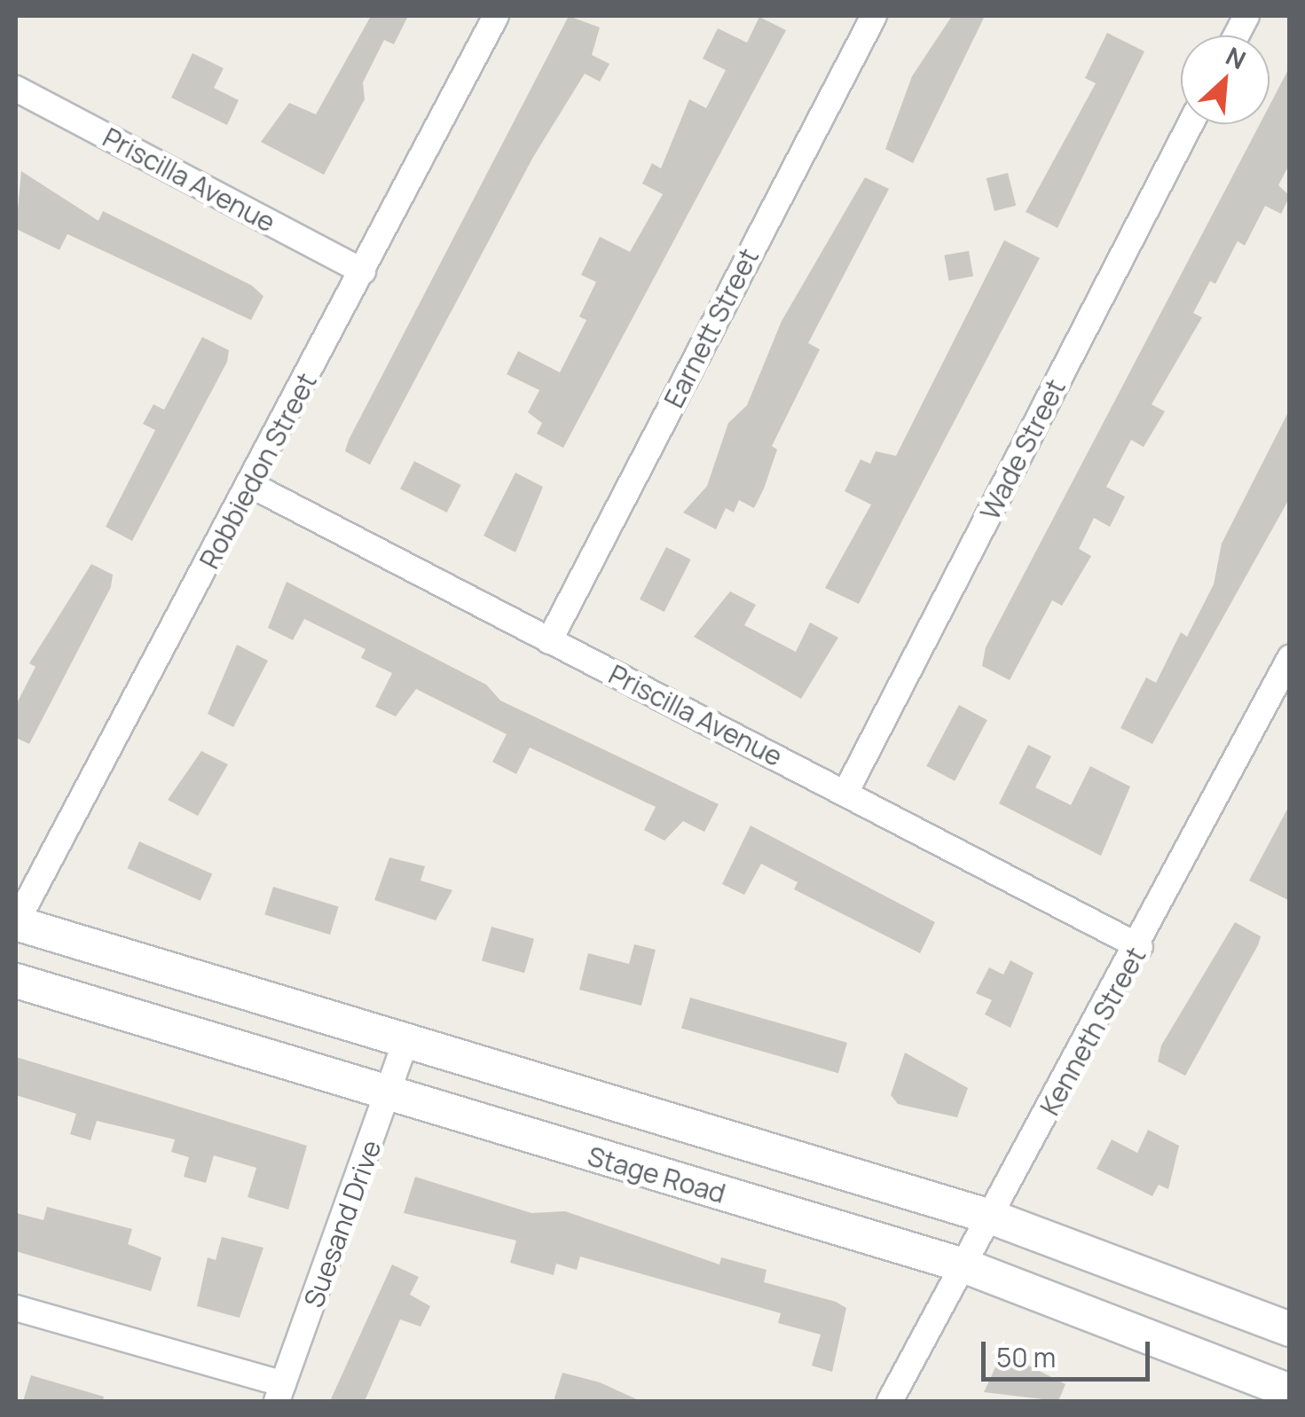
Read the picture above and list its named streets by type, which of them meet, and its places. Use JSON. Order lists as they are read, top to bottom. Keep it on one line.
{"streets":{"main road":["Stage Road"],"street":["Priscilla Avenue","Earnett Street","Wade Street","Robbiedon Street","Kenneth Street","Suesand Drive"]},"crossings":[["Priscilla Avenue","Earnett Street"],["Priscilla Avenue","Wade Street"],["Priscilla Avenue","Robbiedon Street"],["Priscilla Avenue","Kenneth Street"],["Robbiedon Street","Stage Road"],["Kenneth Street","Stage Road"],["Stage Road","Suesand Drive"]],"scale_bar":"50 m","north":"top right"}
